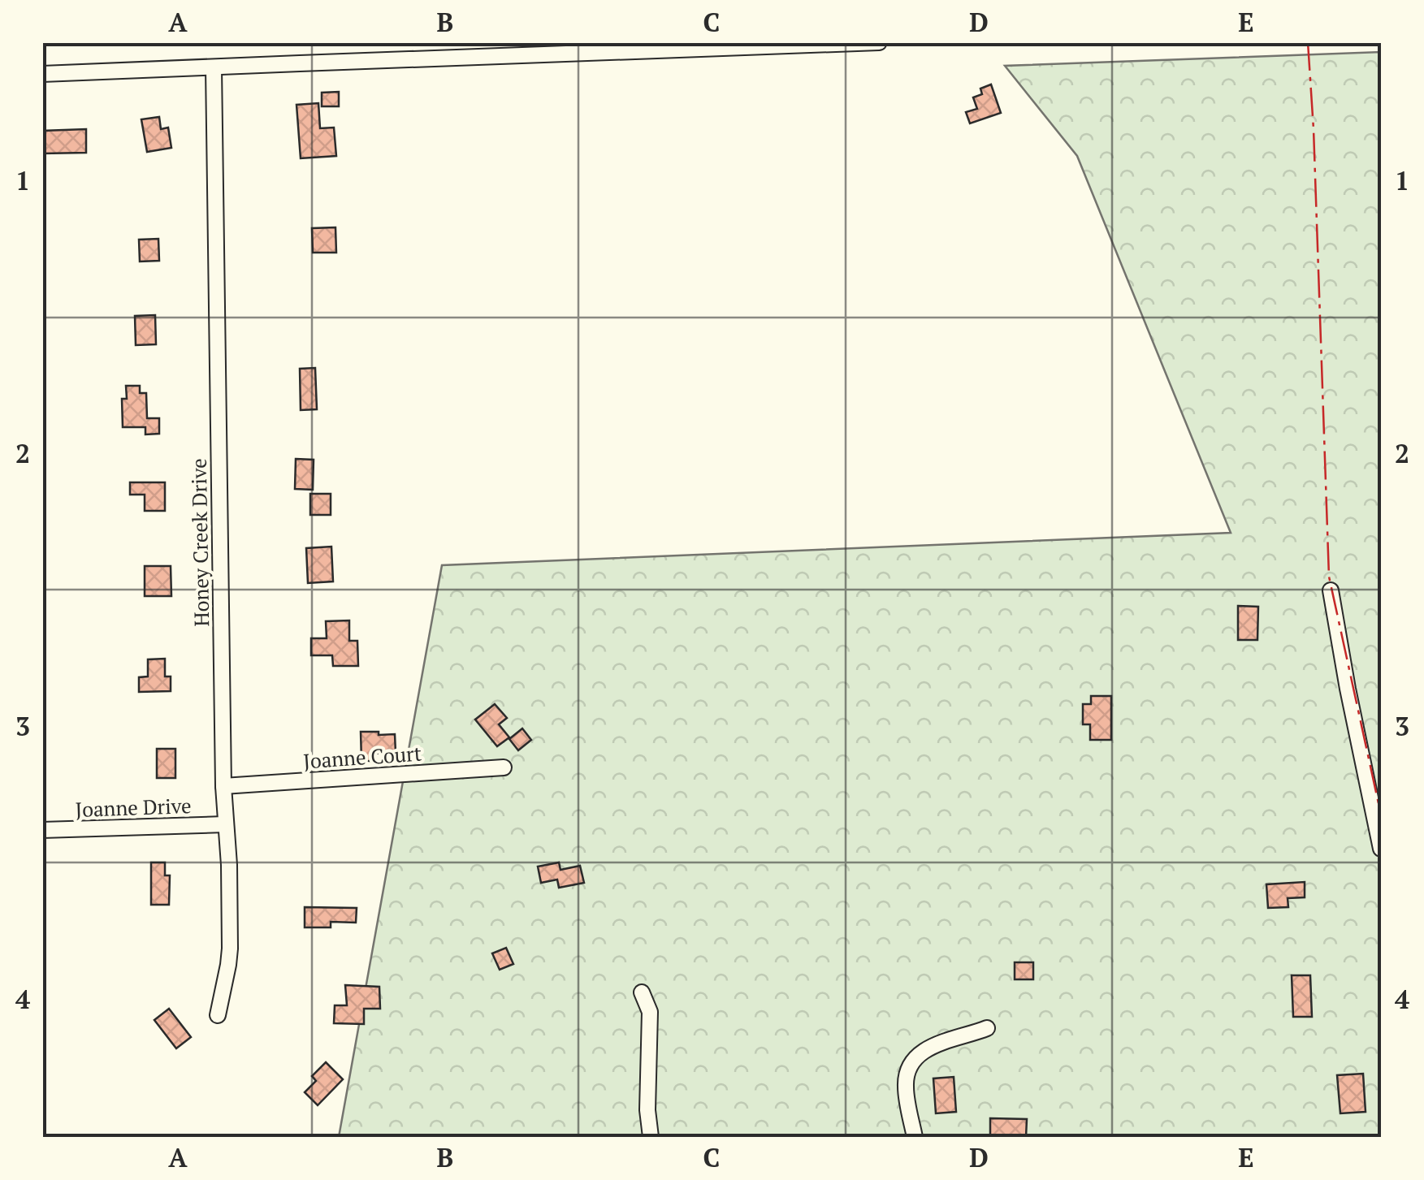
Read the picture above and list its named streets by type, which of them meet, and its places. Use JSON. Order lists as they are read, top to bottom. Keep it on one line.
{"streets":{"street":["Honey Creek Drive","Joanne Court","Joanne Drive"]},"crossings":[["Honey Creek Drive","Joanne Court"],["Honey Creek Drive","Joanne Drive"]],"grid":{"columns":["A","B","C","D","E"],"rows":["1","2","3","4"]}}
